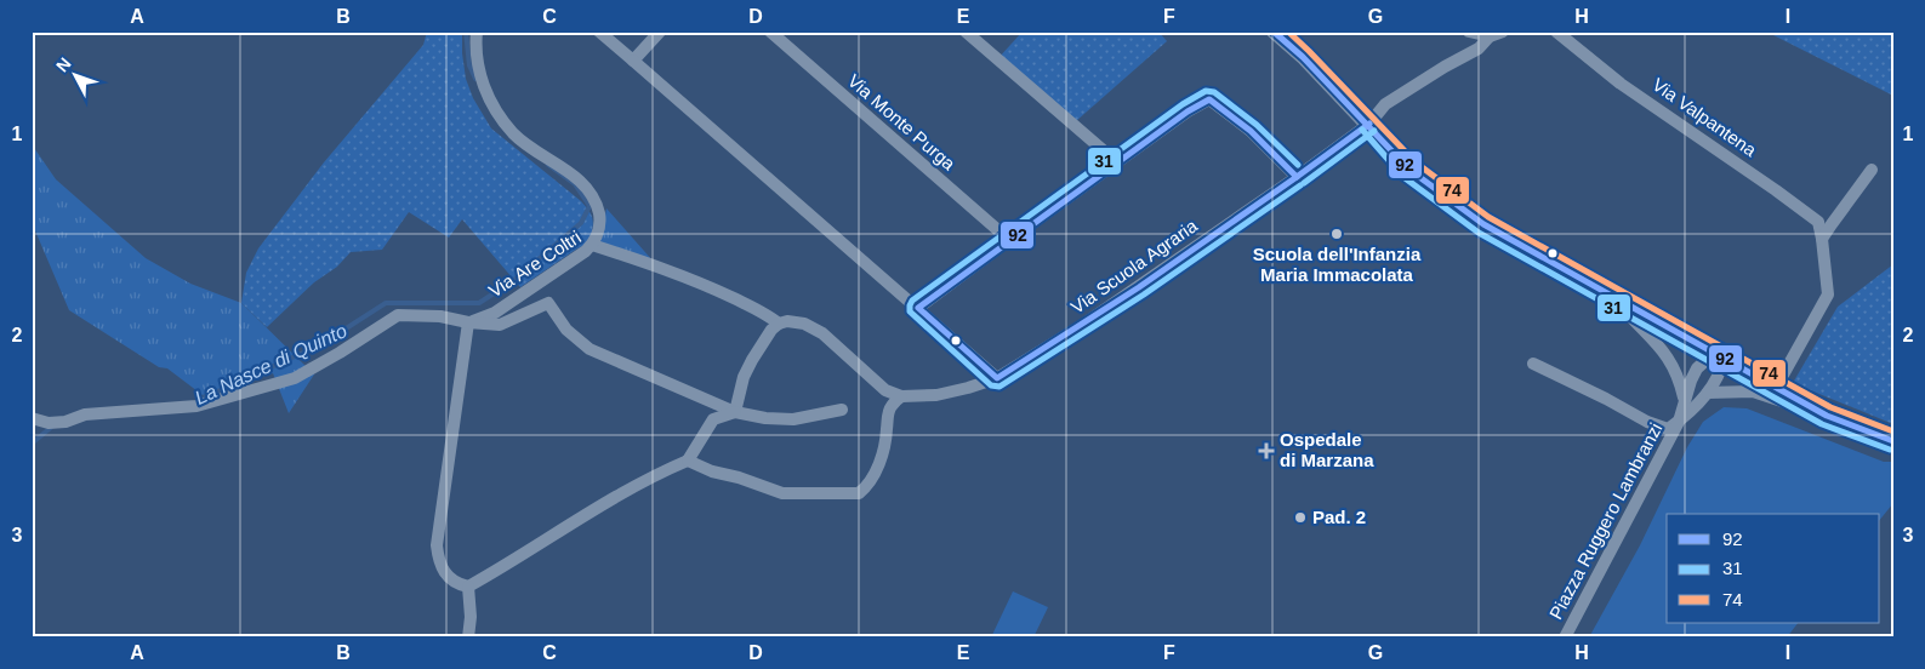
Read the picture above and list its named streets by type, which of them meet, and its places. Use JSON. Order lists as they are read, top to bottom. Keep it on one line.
{"streets":{"street":["Via Valpantena","Via Monte Purga","Via Are Coltri","Via Scuola Agraria","Piazza Ruggero Lambranzi"]},"water":["La Nasce di Quinto"],"places":{"other":["Scuola dell'Infanzia Maria Immacolata","Pad. 2"],"health":["Ospedale di Marzana"]},"lines":["transit line 92","transit line 74","transit line 31"],"legend":["92","31","74"],"north":"top left","grid":{"columns":["A","B","C","D","E","F","G","H","I"],"rows":["1","2","3"]}}
